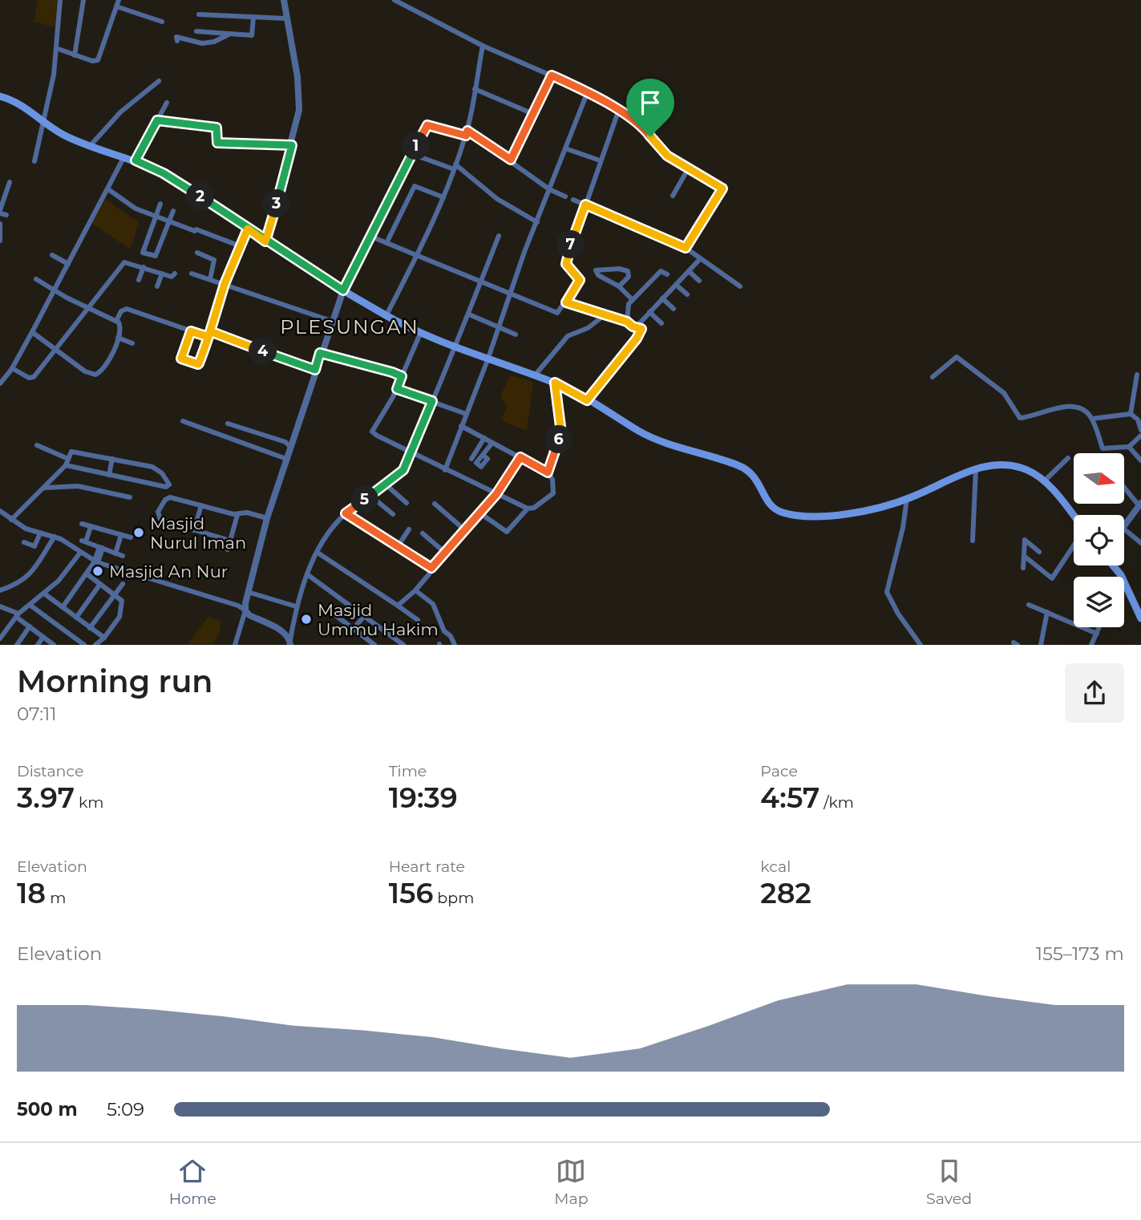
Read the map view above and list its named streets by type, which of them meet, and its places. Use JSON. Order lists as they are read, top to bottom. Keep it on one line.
{"districts":["PLESUNGAN"],"places":["Masjid Nurul Iman","Masjid An Nur","Masjid Ummu Hakim"],"north":"right","page":{"pins":["1","2","3","7","4","6","5"],"heading":["Morning run","07:11"],"stats":[["Distance","3.97 km"],["Time","19:39"],["Pace","4:57 /km"],["Elevation","18 m"],["Heart rate","156 bpm"],["kcal","282"]],"chart":["Elevation","155–173 m"],"list":[{"name":"500 m","note":"5:09"}],"tabs":["Home","Map","Saved"]}}
